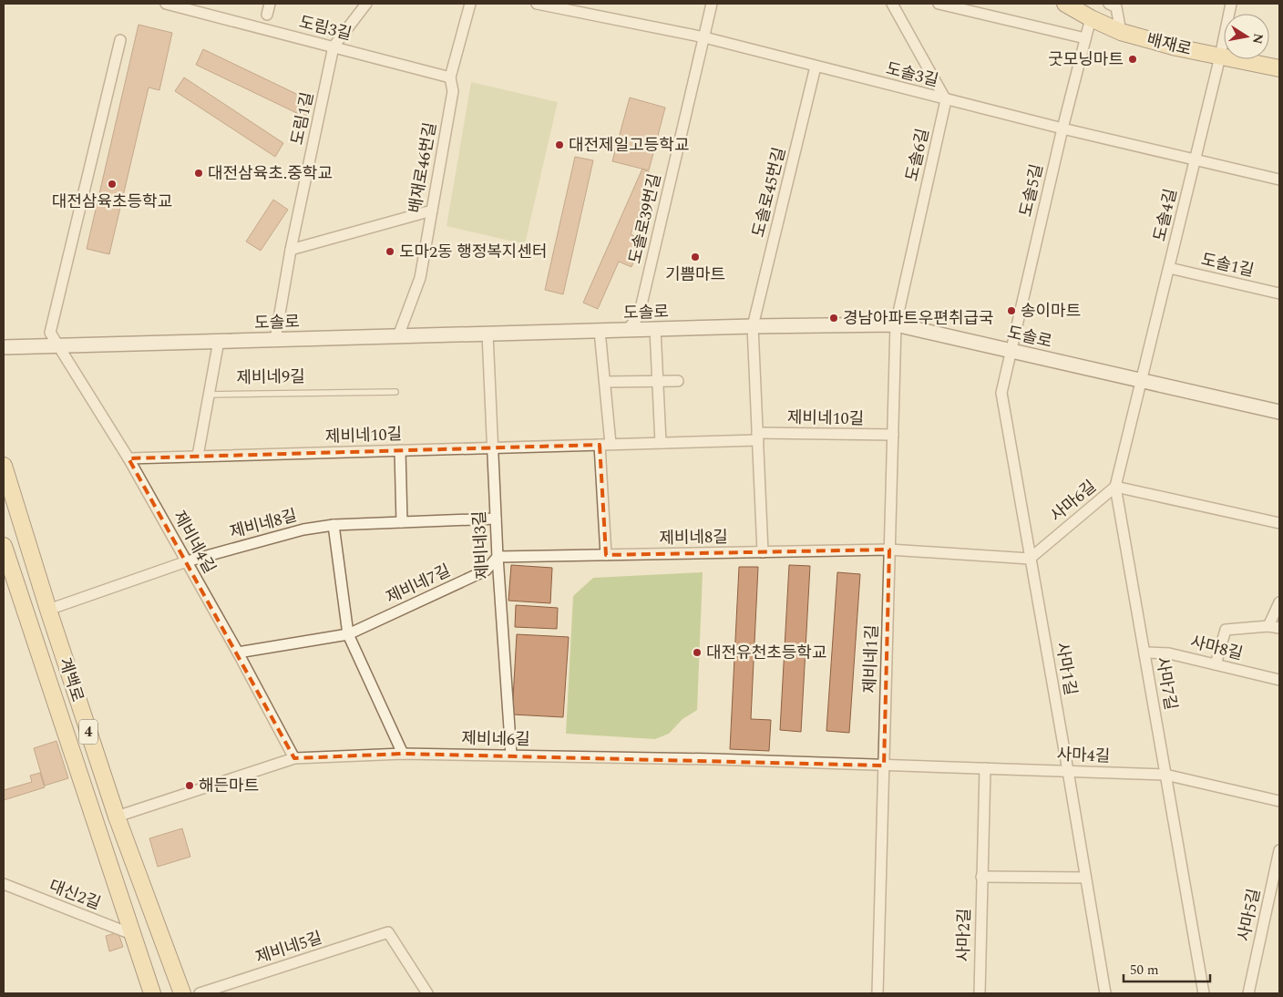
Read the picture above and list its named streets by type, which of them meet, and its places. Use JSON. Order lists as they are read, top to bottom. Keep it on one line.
{"streets":{"main road":["배재로","계백로","4"],"street":["도림3길","도솔3길","도림1길","도솔6길","배재로46번길","도솔5길","도솔로45번길","도솔4길","도솔로39번길","도솔1길","도솔로","제비네10길","사마6길","제비네8길","제비네4길","제비네3길","제비네7길","사마8길","제비네1길","사마1길","사마7길","제비네6길","사마4길","대신2길","사마5길","사마2길","제비네5길"],"lane":["제비네9길"]},"crossings":[["도림3길","도림1길"],["도림3길","배재로46번길"],["배재로","도솔5길"],["배재로","도솔4길"],["도솔3길","도솔6길"],["도솔3길","도솔5길"],["도솔3길","도솔로45번길"],["도솔3길","도솔4길"],["도솔3길","도솔로39번길"],["도림1길","도솔로"],["도솔6길","도솔로"],["도솔6길","제비네1길"],["배재로46번길","도솔로"],["도솔5길","도솔로"],["도솔5길","사마1길"],["도솔로45번길","도솔로"],["도솔4길","도솔1길"],["도솔4길","도솔로"],["도솔4길","사마7길"],["도솔로39번길","도솔로"],["도솔로","제비네4길"],["도솔로","제비네3길"],["도솔로","제비네1길"],["도솔로","사마1길"],["도솔로","사마7길"],["제비네10길","제비네4길"],["제비네10길","제비네3길"],["제비네10길","제비네1길"],["사마6길","사마1길"],["사마6길","사마7길"],["제비네8길","제비네4길"],["제비네8길","제비네3길"],["제비네8길","제비네7길"],["제비네8길","제비네1길"],["제비네8길","계백로"],["제비네4길","제비네7길"],["제비네4길","제비네6길"],["제비네3길","제비네7길"],["제비네3길","제비네6길"],["사마8길","사마7길"],["제비네1길","제비네6길"],["제비네1길","사마4길"],["사마1길","사마4길"],["계백로","제비네6길"],["계백로","대신2길"],["사마7길","사마4길"],["제비네6길","사마4길"],["사마4길","사마2길"]],"places":["굿모닝마트","대전제일고등학교","대전삼육초.중학교","대전삼육초등학교","도마2동 행정복지센터","기쁨마트","송이마트","경남아파트우편취급국","대전유천초등학교","해든마트"],"scale_bar":"50 m","north":"right"}
